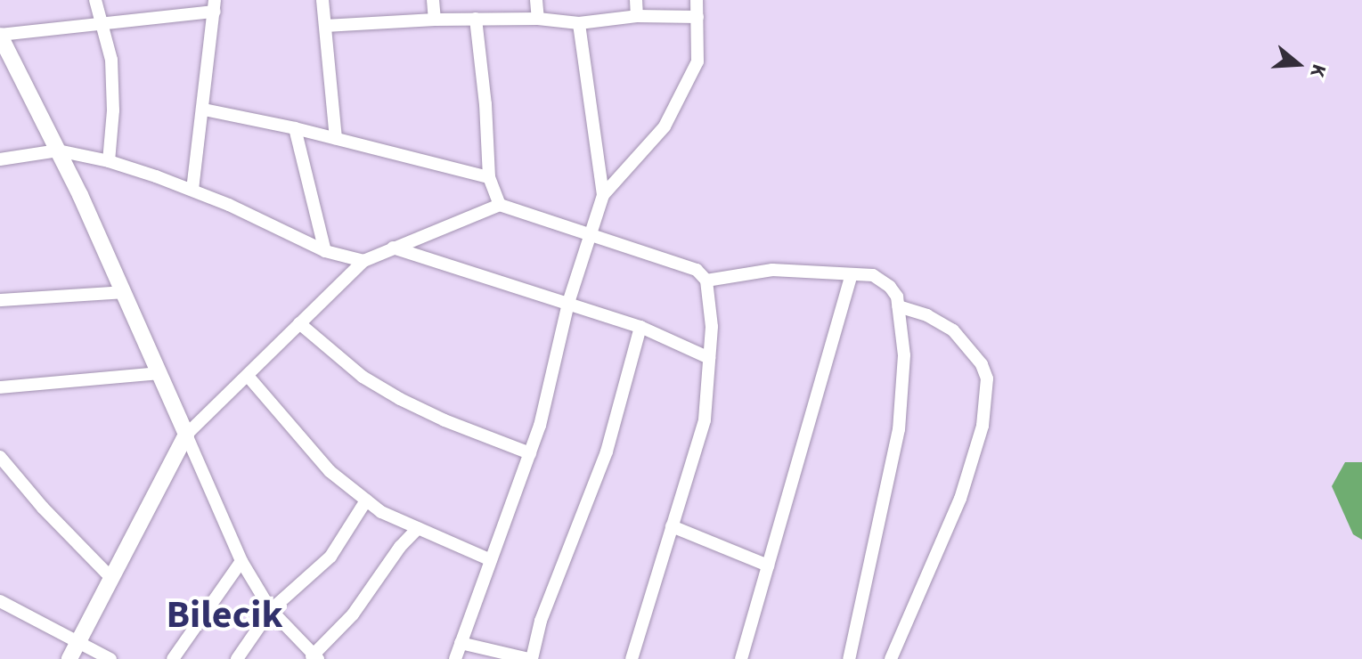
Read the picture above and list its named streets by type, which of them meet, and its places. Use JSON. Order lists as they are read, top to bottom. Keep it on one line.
{"districts":["Bilecik"],"north":"right"}
